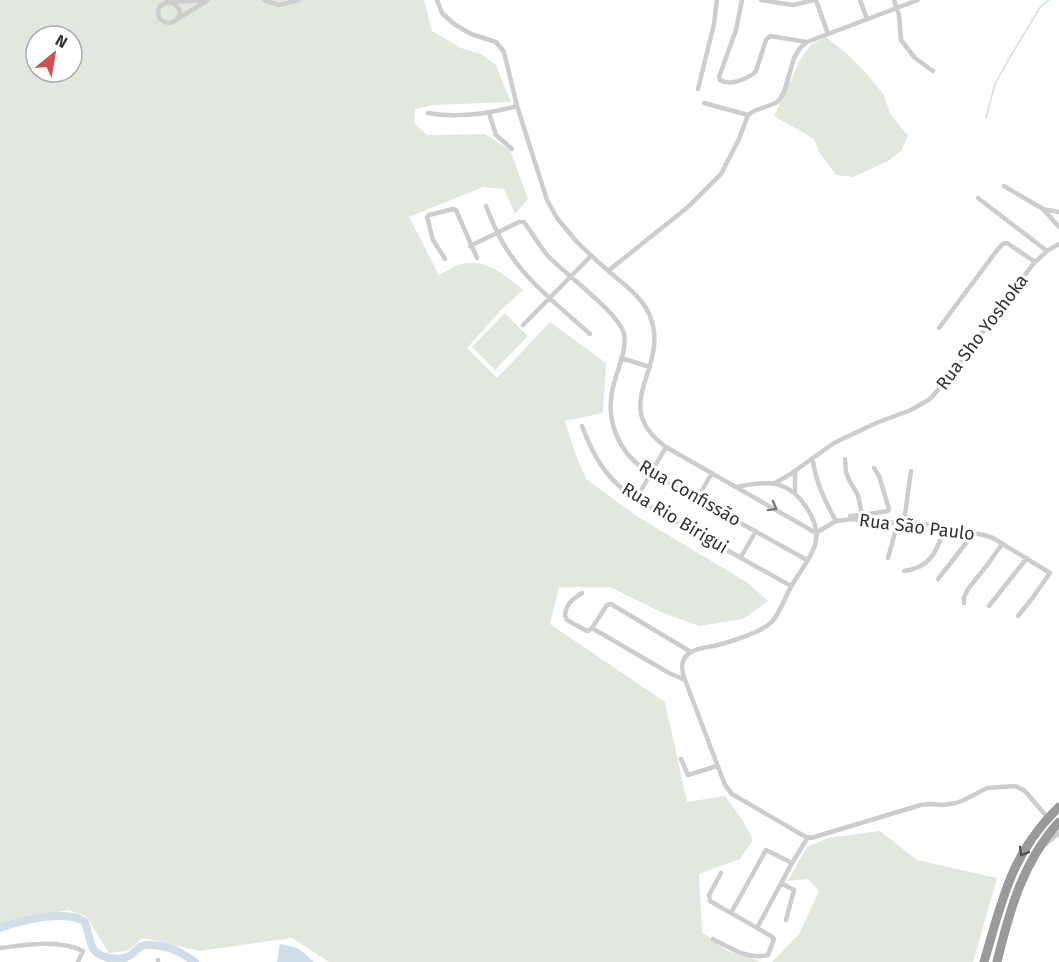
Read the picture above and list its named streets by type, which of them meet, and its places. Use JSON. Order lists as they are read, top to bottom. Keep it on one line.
{"streets":{"street":["Rua Sho Yoshoka","Rua Confissão","Rua Rio Birigui","Rua São Paulo"]},"north":"top right"}
